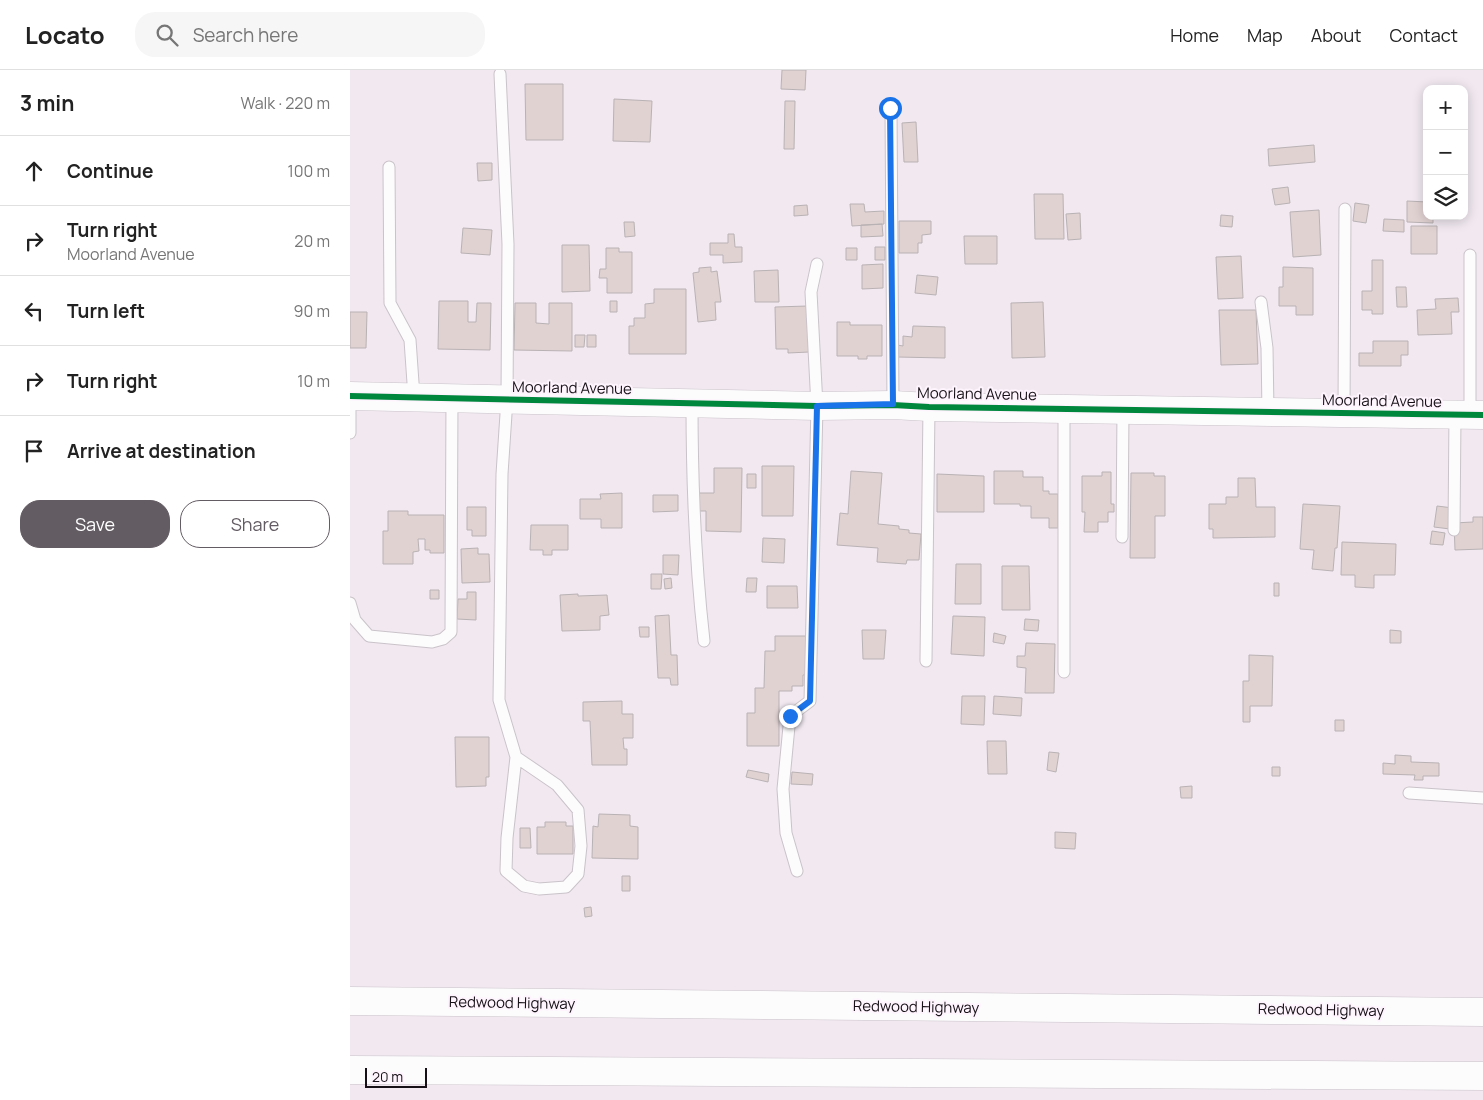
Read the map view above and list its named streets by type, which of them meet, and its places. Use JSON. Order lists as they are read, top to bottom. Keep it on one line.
{"streets":{"main road":["Moorland Avenue","Redwood Highway"]},"scale_bar":"20 m","page":{"header":"Locato","search":"Search here","nav":["Home","Map","About","Contact"],"heading":["3 min","Walk · 220 m"],"map_buttons":["+","−"],"list":[["Continue","100 m"],["Turn right","Moorland Avenue","20 m"],["Turn left","90 m"],["Turn right","10 m"],"Arrive at destination"],"buttons":["Save","Share"],"scale":"20 m"}}
